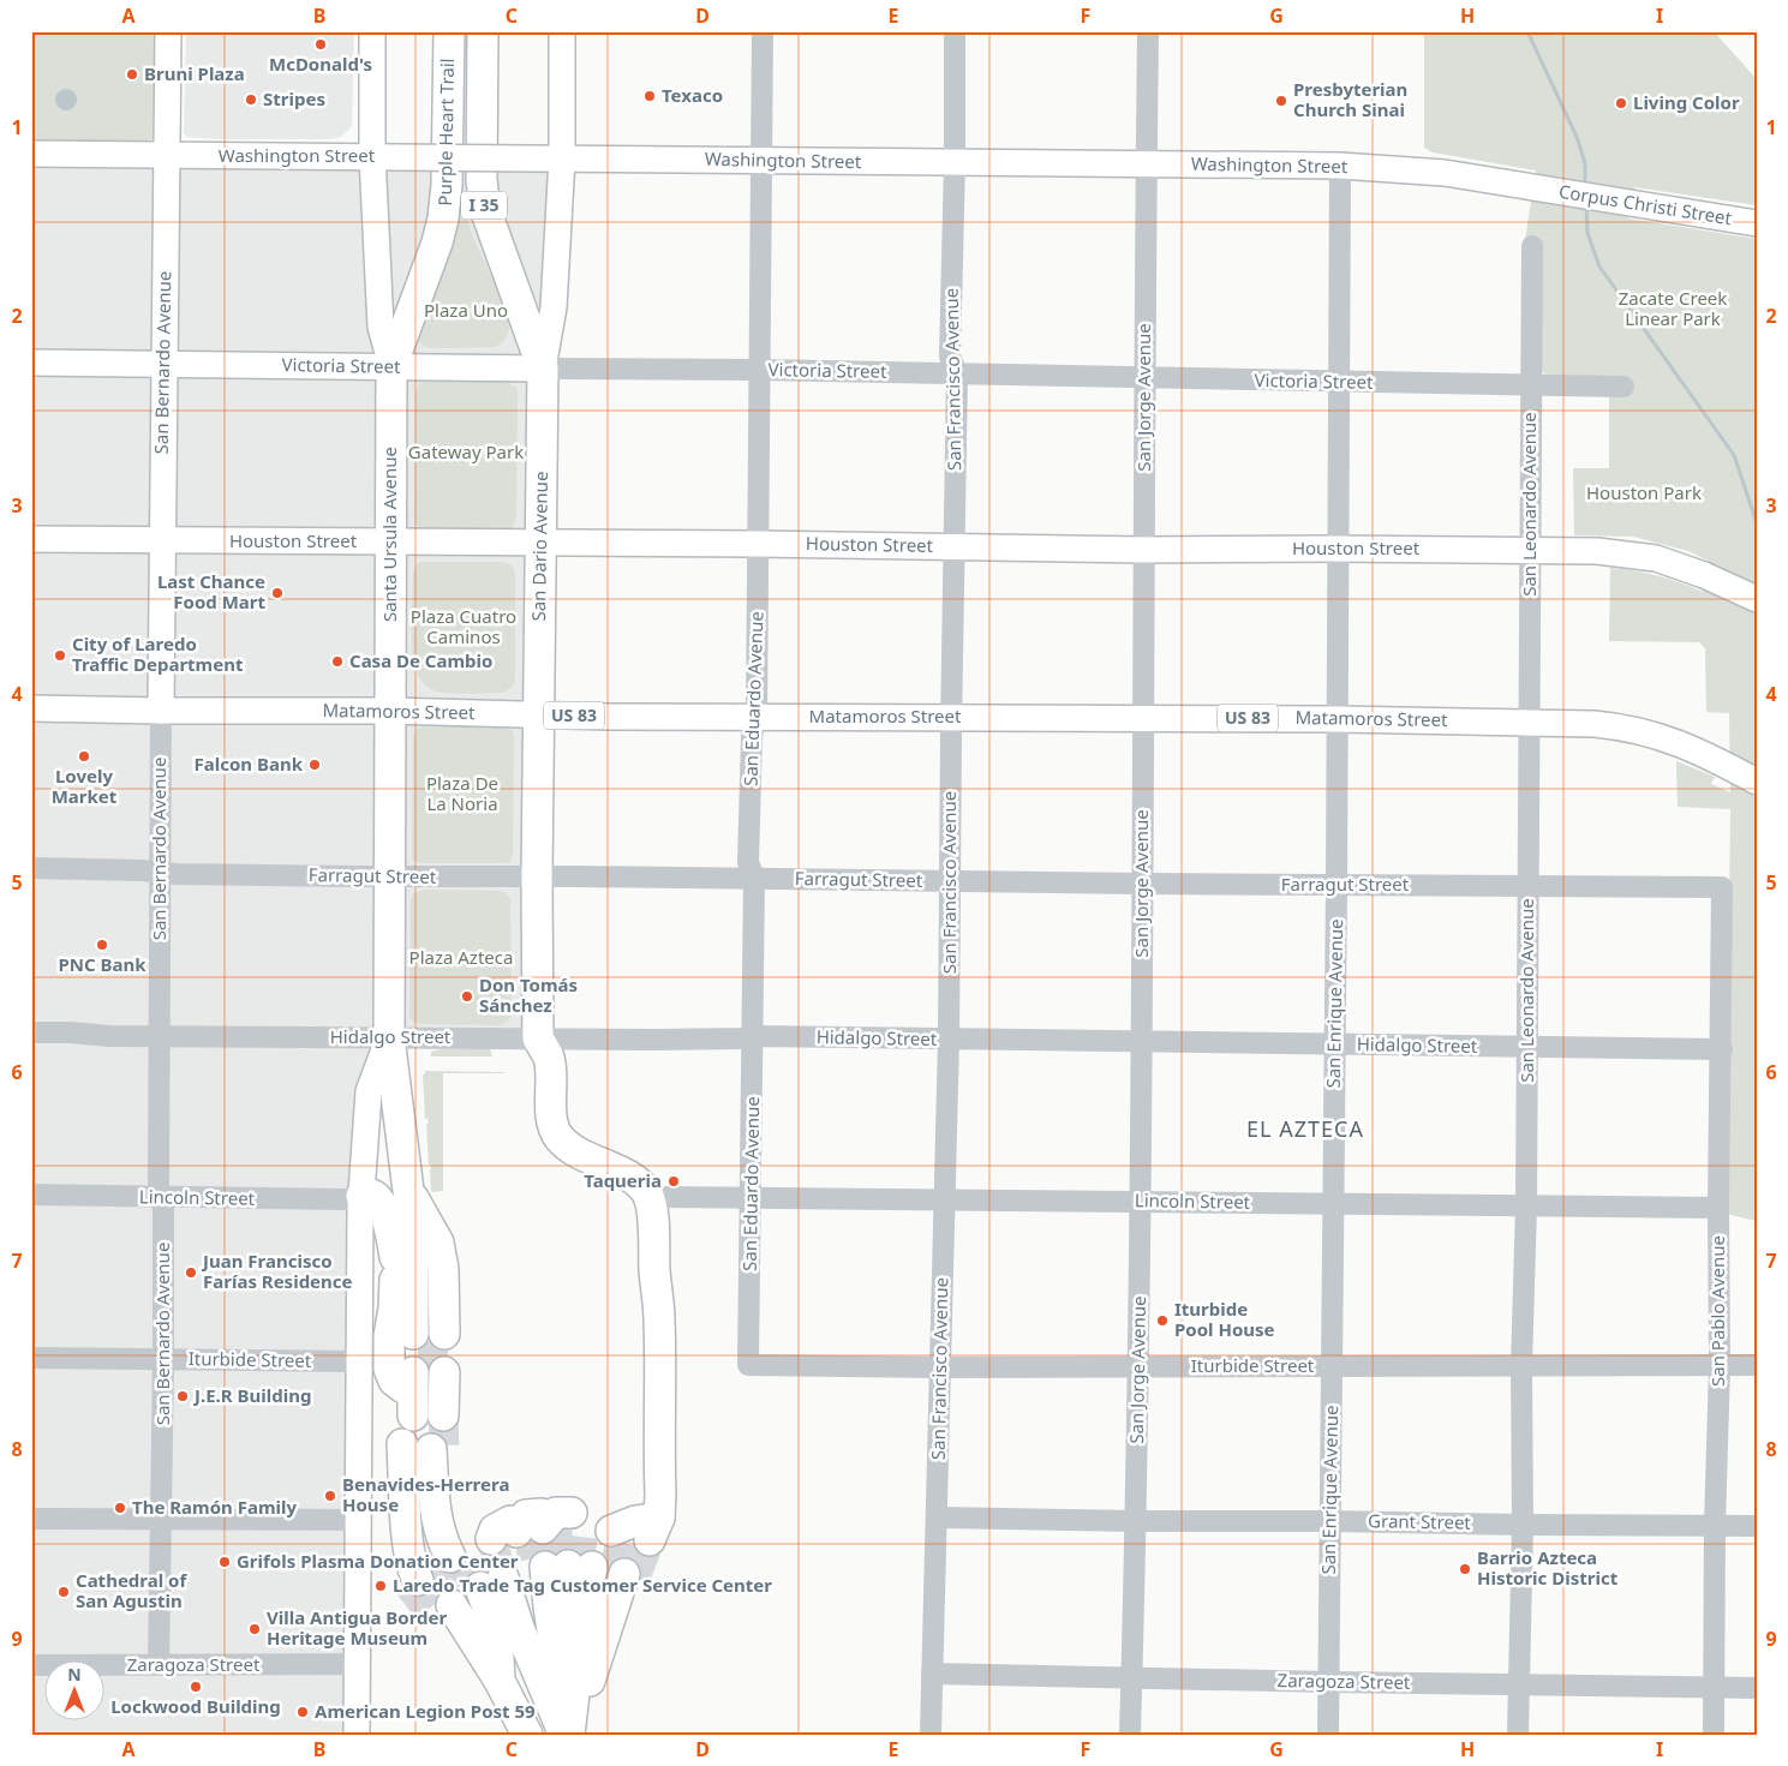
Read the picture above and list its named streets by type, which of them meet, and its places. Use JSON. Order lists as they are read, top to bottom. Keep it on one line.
{"streets":{"highway":["Purple Heart Trail","I 35","Santa Ursula Avenue","San Dario Avenue"],"main road":["Washington Street","Corpus Christi Street","San Bernardo Avenue","Victoria Street","Houston Street","Matamoros Street","US 83"],"street":["San Francisco Avenue","San Jorge Avenue","San Leonardo Avenue","San Eduardo Avenue","Farragut Street","San Enrique Avenue","Hidalgo Street","Lincoln Street","San Pablo Avenue","Iturbide Street","Grant Street","Zaragoza Street"]},"crossings":[["Purple Heart Trail","Victoria Street"],["Purple Heart Trail","Santa Ursula Avenue"],["Purple Heart Trail","San Dario Avenue"],["Washington Street","Corpus Christi Street"],["Washington Street","San Bernardo Avenue"],["Washington Street","San Francisco Avenue"],["Washington Street","San Jorge Avenue"],["Washington Street","Santa Ursula Avenue"],["Washington Street","San Dario Avenue"],["Washington Street","San Eduardo Avenue"],["Washington Street","San Enrique Avenue"],["San Bernardo Avenue","Victoria Street"],["San Bernardo Avenue","Houston Street"],["San Bernardo Avenue","Matamoros Street"],["San Bernardo Avenue","Farragut Street"],["San Bernardo Avenue","Hidalgo Street"],["San Bernardo Avenue","Lincoln Street"],["San Bernardo Avenue","Iturbide Street"],["San Bernardo Avenue","Zaragoza Street"],["Victoria Street","San Francisco Avenue"],["Victoria Street","San Jorge Avenue"],["Victoria Street","San Leonardo Avenue"],["Victoria Street","Santa Ursula Avenue"],["Victoria Street","San Dario Avenue"],["Victoria Street","San Eduardo Avenue"],["Victoria Street","San Enrique Avenue"],["San Francisco Avenue","Houston Street"],["San Francisco Avenue","Matamoros Street"],["San Francisco Avenue","Farragut Street"],["San Francisco Avenue","Hidalgo Street"],["San Francisco Avenue","Lincoln Street"],["San Francisco Avenue","Iturbide Street"],["San Francisco Avenue","Grant Street"],["San Francisco Avenue","Zaragoza Street"],["San Jorge Avenue","Houston Street"],["San Jorge Avenue","Matamoros Street"],["San Jorge Avenue","Farragut Street"],["San Jorge Avenue","Hidalgo Street"],["San Jorge Avenue","Lincoln Street"],["San Jorge Avenue","Iturbide Street"],["San Jorge Avenue","Grant Street"],["San Jorge Avenue","Zaragoza Street"],["San Leonardo Avenue","Houston Street"],["San Leonardo Avenue","Matamoros Street"],["San Leonardo Avenue","Farragut Street"],["San Leonardo Avenue","Hidalgo Street"],["San Leonardo Avenue","Lincoln Street"],["San Leonardo Avenue","Iturbide Street"],["San Leonardo Avenue","Grant Street"],["San Leonardo Avenue","Zaragoza Street"],["Santa Ursula Avenue","Houston Street"],["Santa Ursula Avenue","Matamoros Street"],["Santa Ursula Avenue","Farragut Street"],["Santa Ursula Avenue","Hidalgo Street"],["Santa Ursula Avenue","Lincoln Street"],["Santa Ursula Avenue","Iturbide Street"],["Santa Ursula Avenue","Zaragoza Street"],["Houston Street","San Dario Avenue"],["Houston Street","San Eduardo Avenue"],["Houston Street","San Enrique Avenue"],["San Dario Avenue","Matamoros Street"],["San Dario Avenue","Farragut Street"],["San Dario Avenue","Hidalgo Street"],["San Eduardo Avenue","Matamoros Street"],["San Eduardo Avenue","Farragut Street"],["San Eduardo Avenue","Hidalgo Street"],["San Eduardo Avenue","Lincoln Street"],["San Eduardo Avenue","Iturbide Street"],["Matamoros Street","San Enrique Avenue"],["Farragut Street","San Enrique Avenue"],["Farragut Street","San Pablo Avenue"],["San Enrique Avenue","Hidalgo Street"],["San Enrique Avenue","Lincoln Street"],["San Enrique Avenue","Iturbide Street"],["San Enrique Avenue","Grant Street"],["San Enrique Avenue","Zaragoza Street"],["Hidalgo Street","San Pablo Avenue"],["Lincoln Street","San Pablo Avenue"],["San Pablo Avenue","Iturbide Street"],["San Pablo Avenue","Grant Street"],["San Pablo Avenue","Zaragoza Street"]],"districts":["EL AZTECA"],"parks":["Zacate Creek Linear Park","Plaza Uno","Gateway Park","Houston Park","Plaza Cuatro Caminos","Plaza De La Noria","Plaza Azteca"],"places":["McDonald's","Bruni Plaza","Texaco","Stripes","Presbyterian Church Sinai","Living Color","Last Chance Food Mart","City of Laredo Traffic Department","Casa De Cambio","Lovely Market","Falcon Bank","PNC Bank","Don Tomás Sánchez","Taqueria","Juan Francisco Farías Residence","Iturbide Pool House","J.E.R Building","Benavides-Herrera House","The Ramón Family","Grifols Plasma Donation Center","Barrio Azteca Historic District","Laredo Trade Tag Customer Service Center","Cathedral of San Agustin","Villa Antigua Border Heritage Museum","Lockwood Building","American Legion Post 59"],"north":"top","grid":{"columns":["A","B","C","D","E","F","G","H","I"],"rows":["1","2","3","4","5","6","7","8","9"]}}
